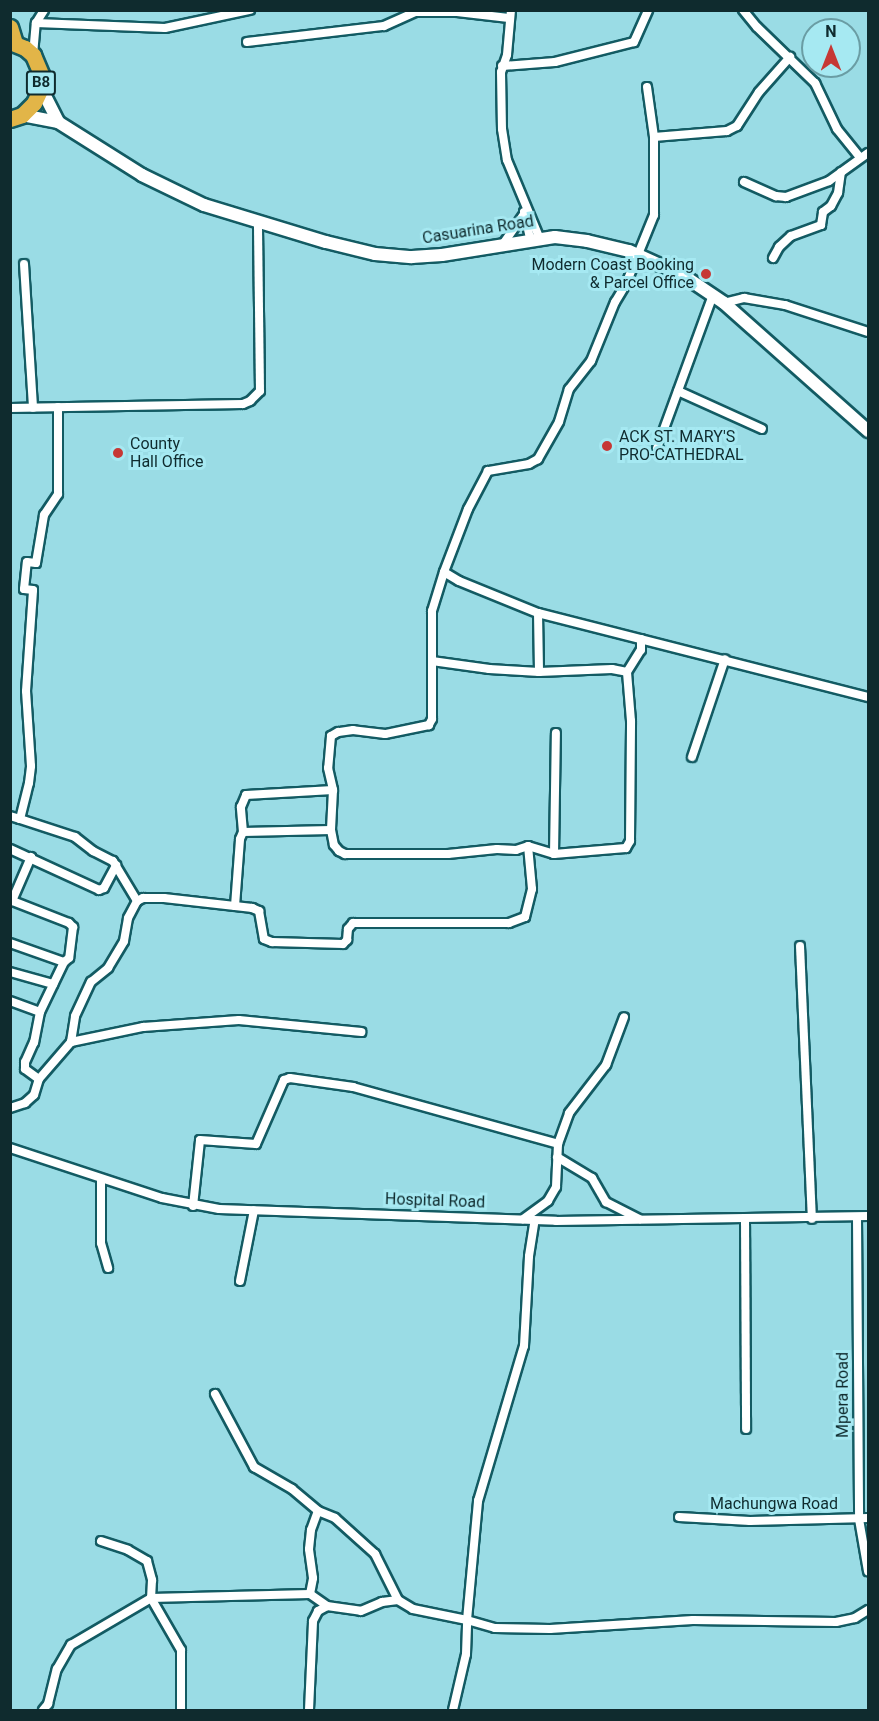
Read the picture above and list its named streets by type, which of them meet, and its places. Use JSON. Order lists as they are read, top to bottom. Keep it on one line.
{"streets":{"highway":["B8"],"street":["Casuarina Road","Hospital Road","Mpera Road","Machungwa Road"]},"crossings":[["Hospital Road","Mpera Road"],["Mpera Road","Machungwa Road"]],"places":["Modern Coast Booking & Parcel Office","ACK ST. MARY'S PRO-CATHEDRAL","County Hall Office"],"north":"top"}
